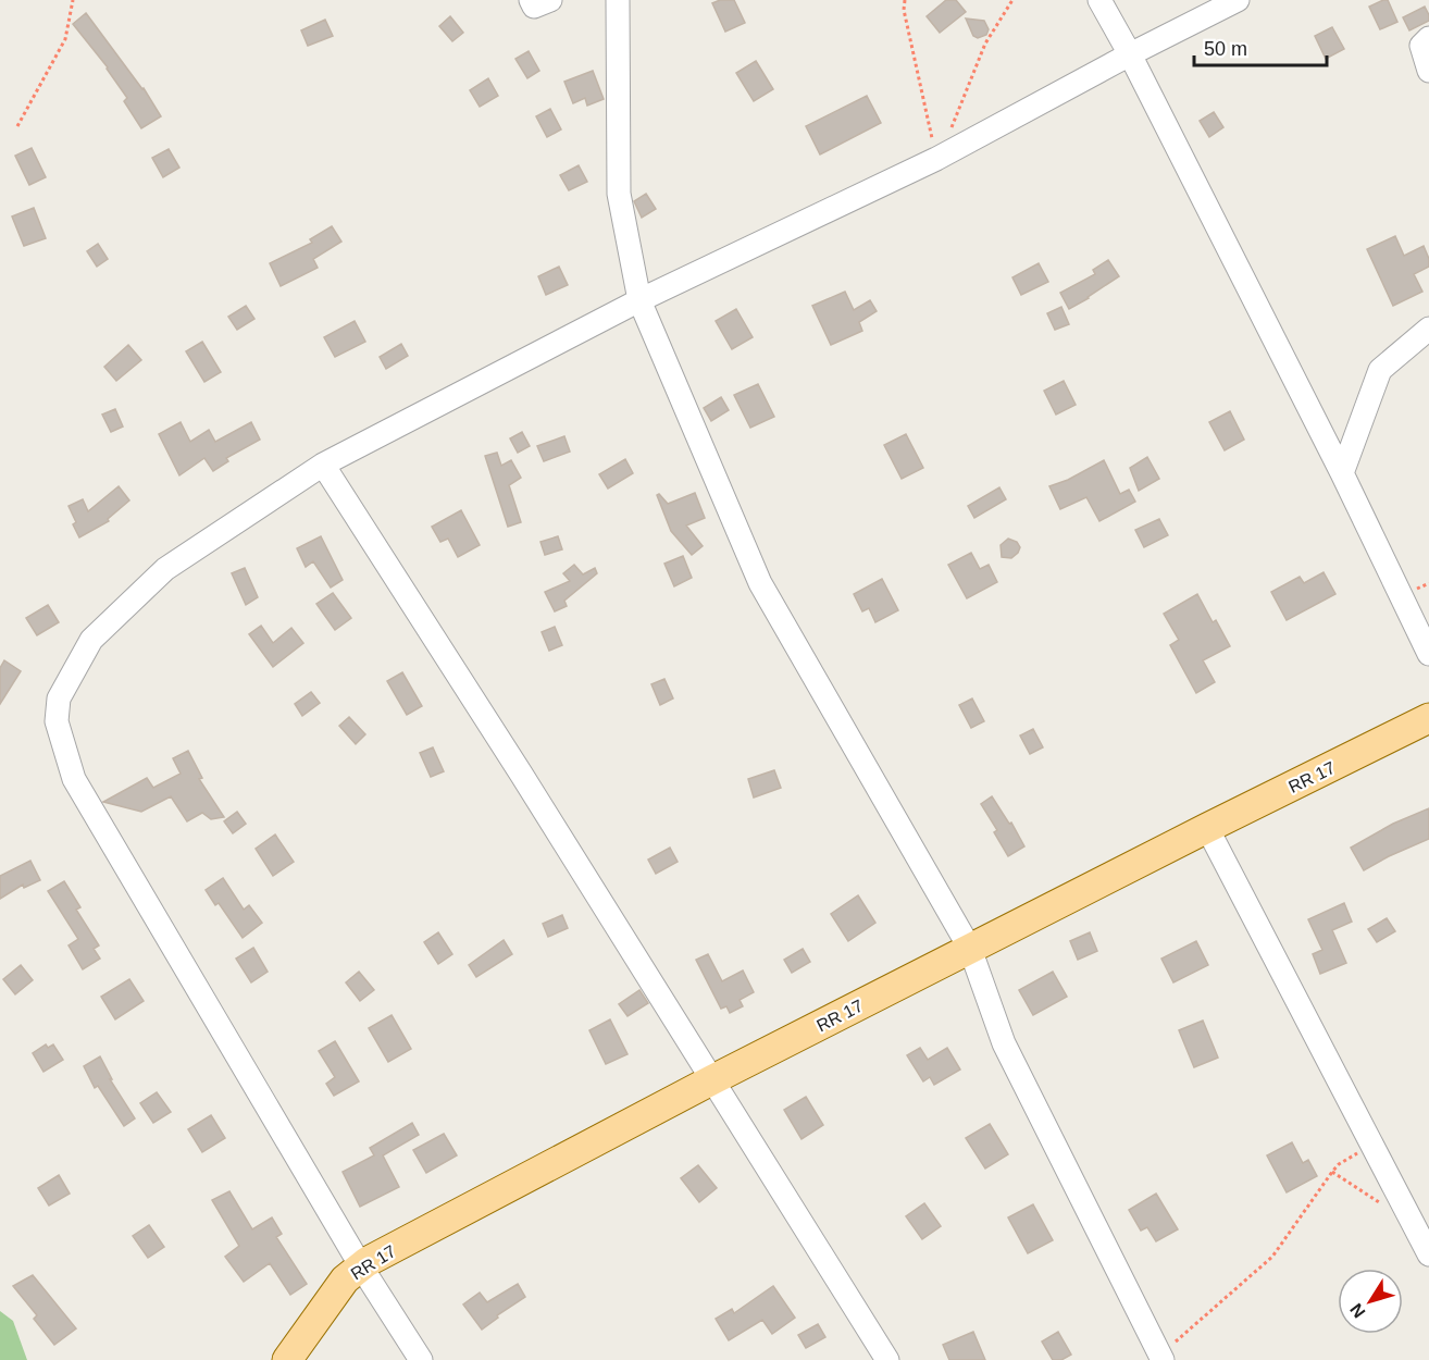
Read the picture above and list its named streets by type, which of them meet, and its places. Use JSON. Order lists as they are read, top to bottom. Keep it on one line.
{"streets":{"main road":["RR 17"]},"scale_bar":"50 m","north":"bottom left"}
